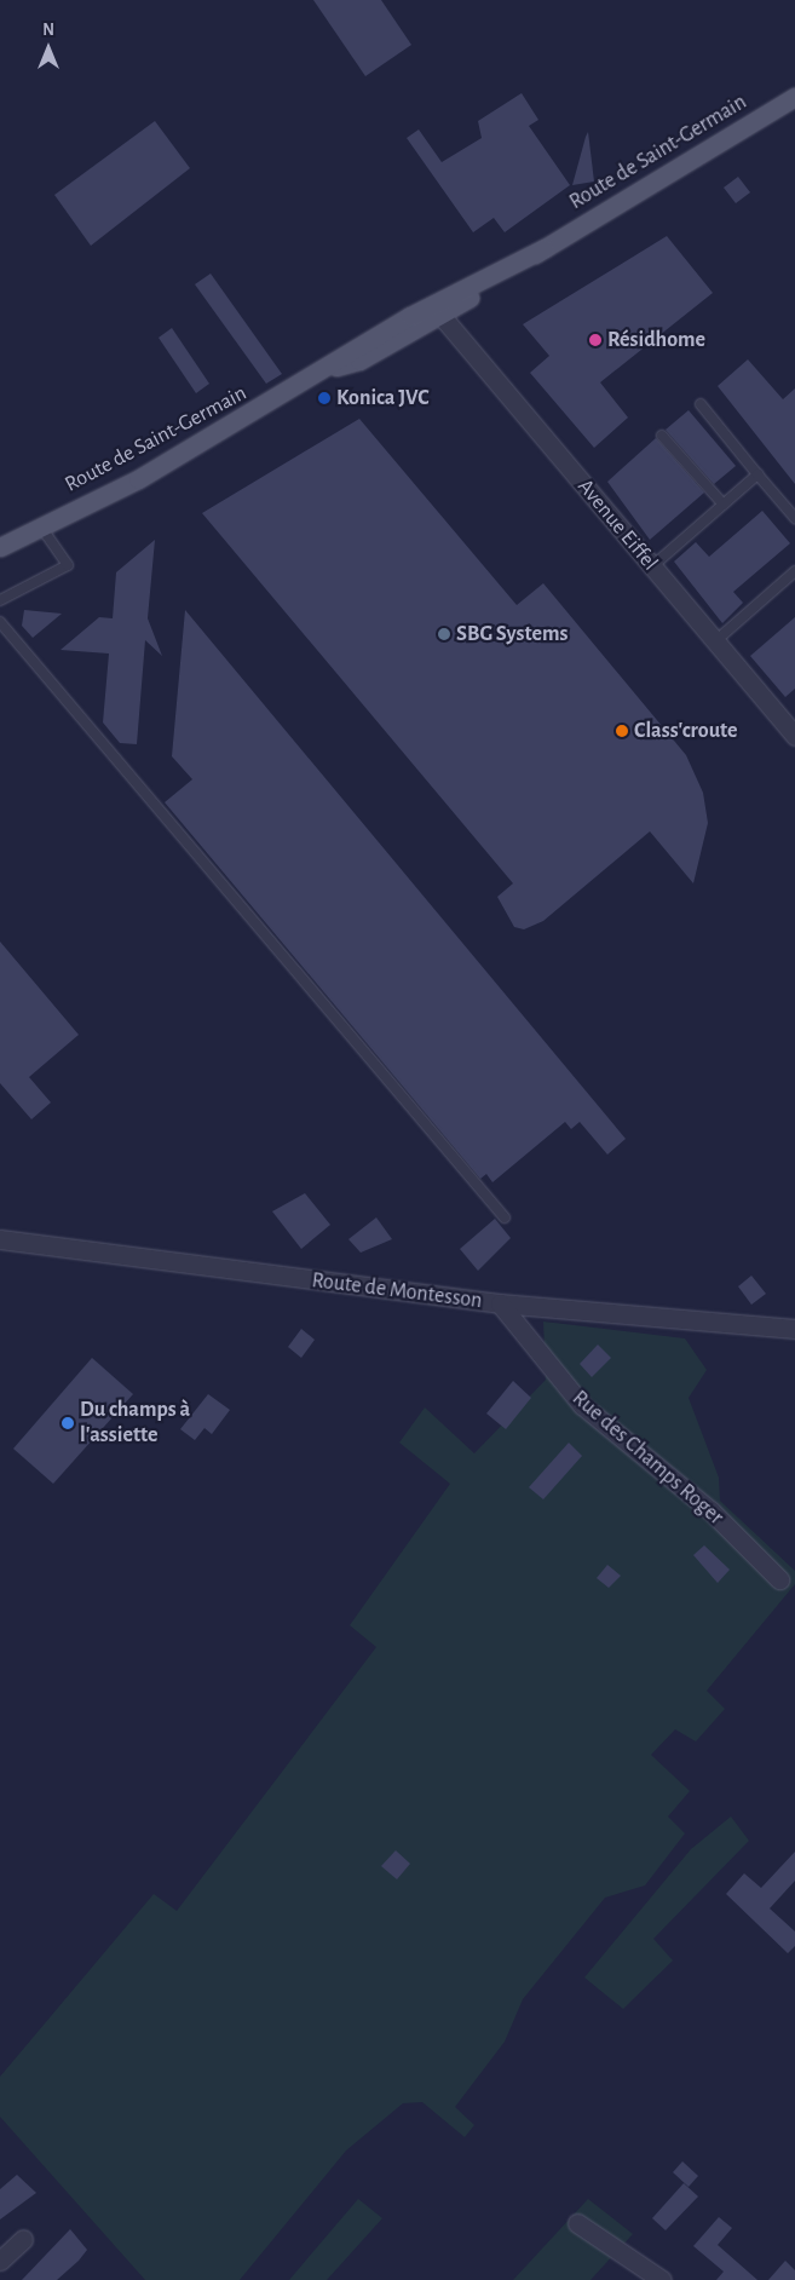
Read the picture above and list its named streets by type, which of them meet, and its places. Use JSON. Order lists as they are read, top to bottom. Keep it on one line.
{"streets":{"main road":["Route de Saint-Germain"],"street":["Avenue Eiffel","Route de Montesson","Rue des Champs Roger"]},"crossings":[["Route de Saint-Germain","Avenue Eiffel"],["Route de Montesson","Rue des Champs Roger"]],"places":["Résidhome","Konica JVC","SBG Systems","Class'croute","Du champs à l'assiette"],"north":"top"}
